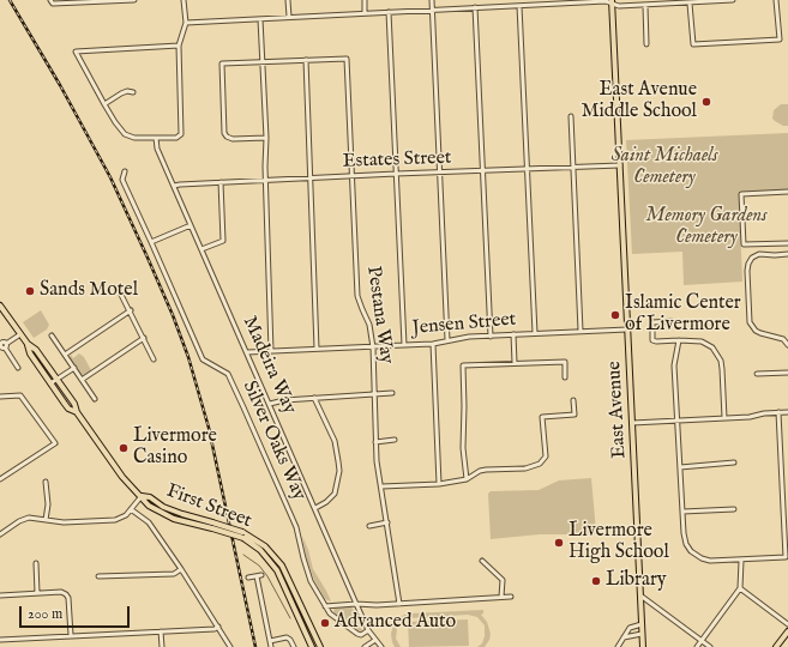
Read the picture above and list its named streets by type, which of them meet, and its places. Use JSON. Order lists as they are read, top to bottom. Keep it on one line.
{"streets":{"main road":["East Avenue","First Street"],"street":["Estates Street","Pestana Way","Jensen Street","Madeira Way","Silver Oaks Way"]},"crossings":[["Estates Street","Pestana Way"],["Estates Street","Madeira Way"],["Estates Street","East Avenue"],["Pestana Way","Jensen Street"],["Jensen Street","Madeira Way"],["Jensen Street","East Avenue"],["Madeira Way","Silver Oaks Way"]],"parks":["Saint Michaels Cemetery","Memory Gardens Cemetery"],"places":["East Avenue Middle School","Sands Motel","Islamic Center of Livermore","Livermore Casino","Livermore High School","Library","Advanced Auto"],"scale_bar":"200 m"}
